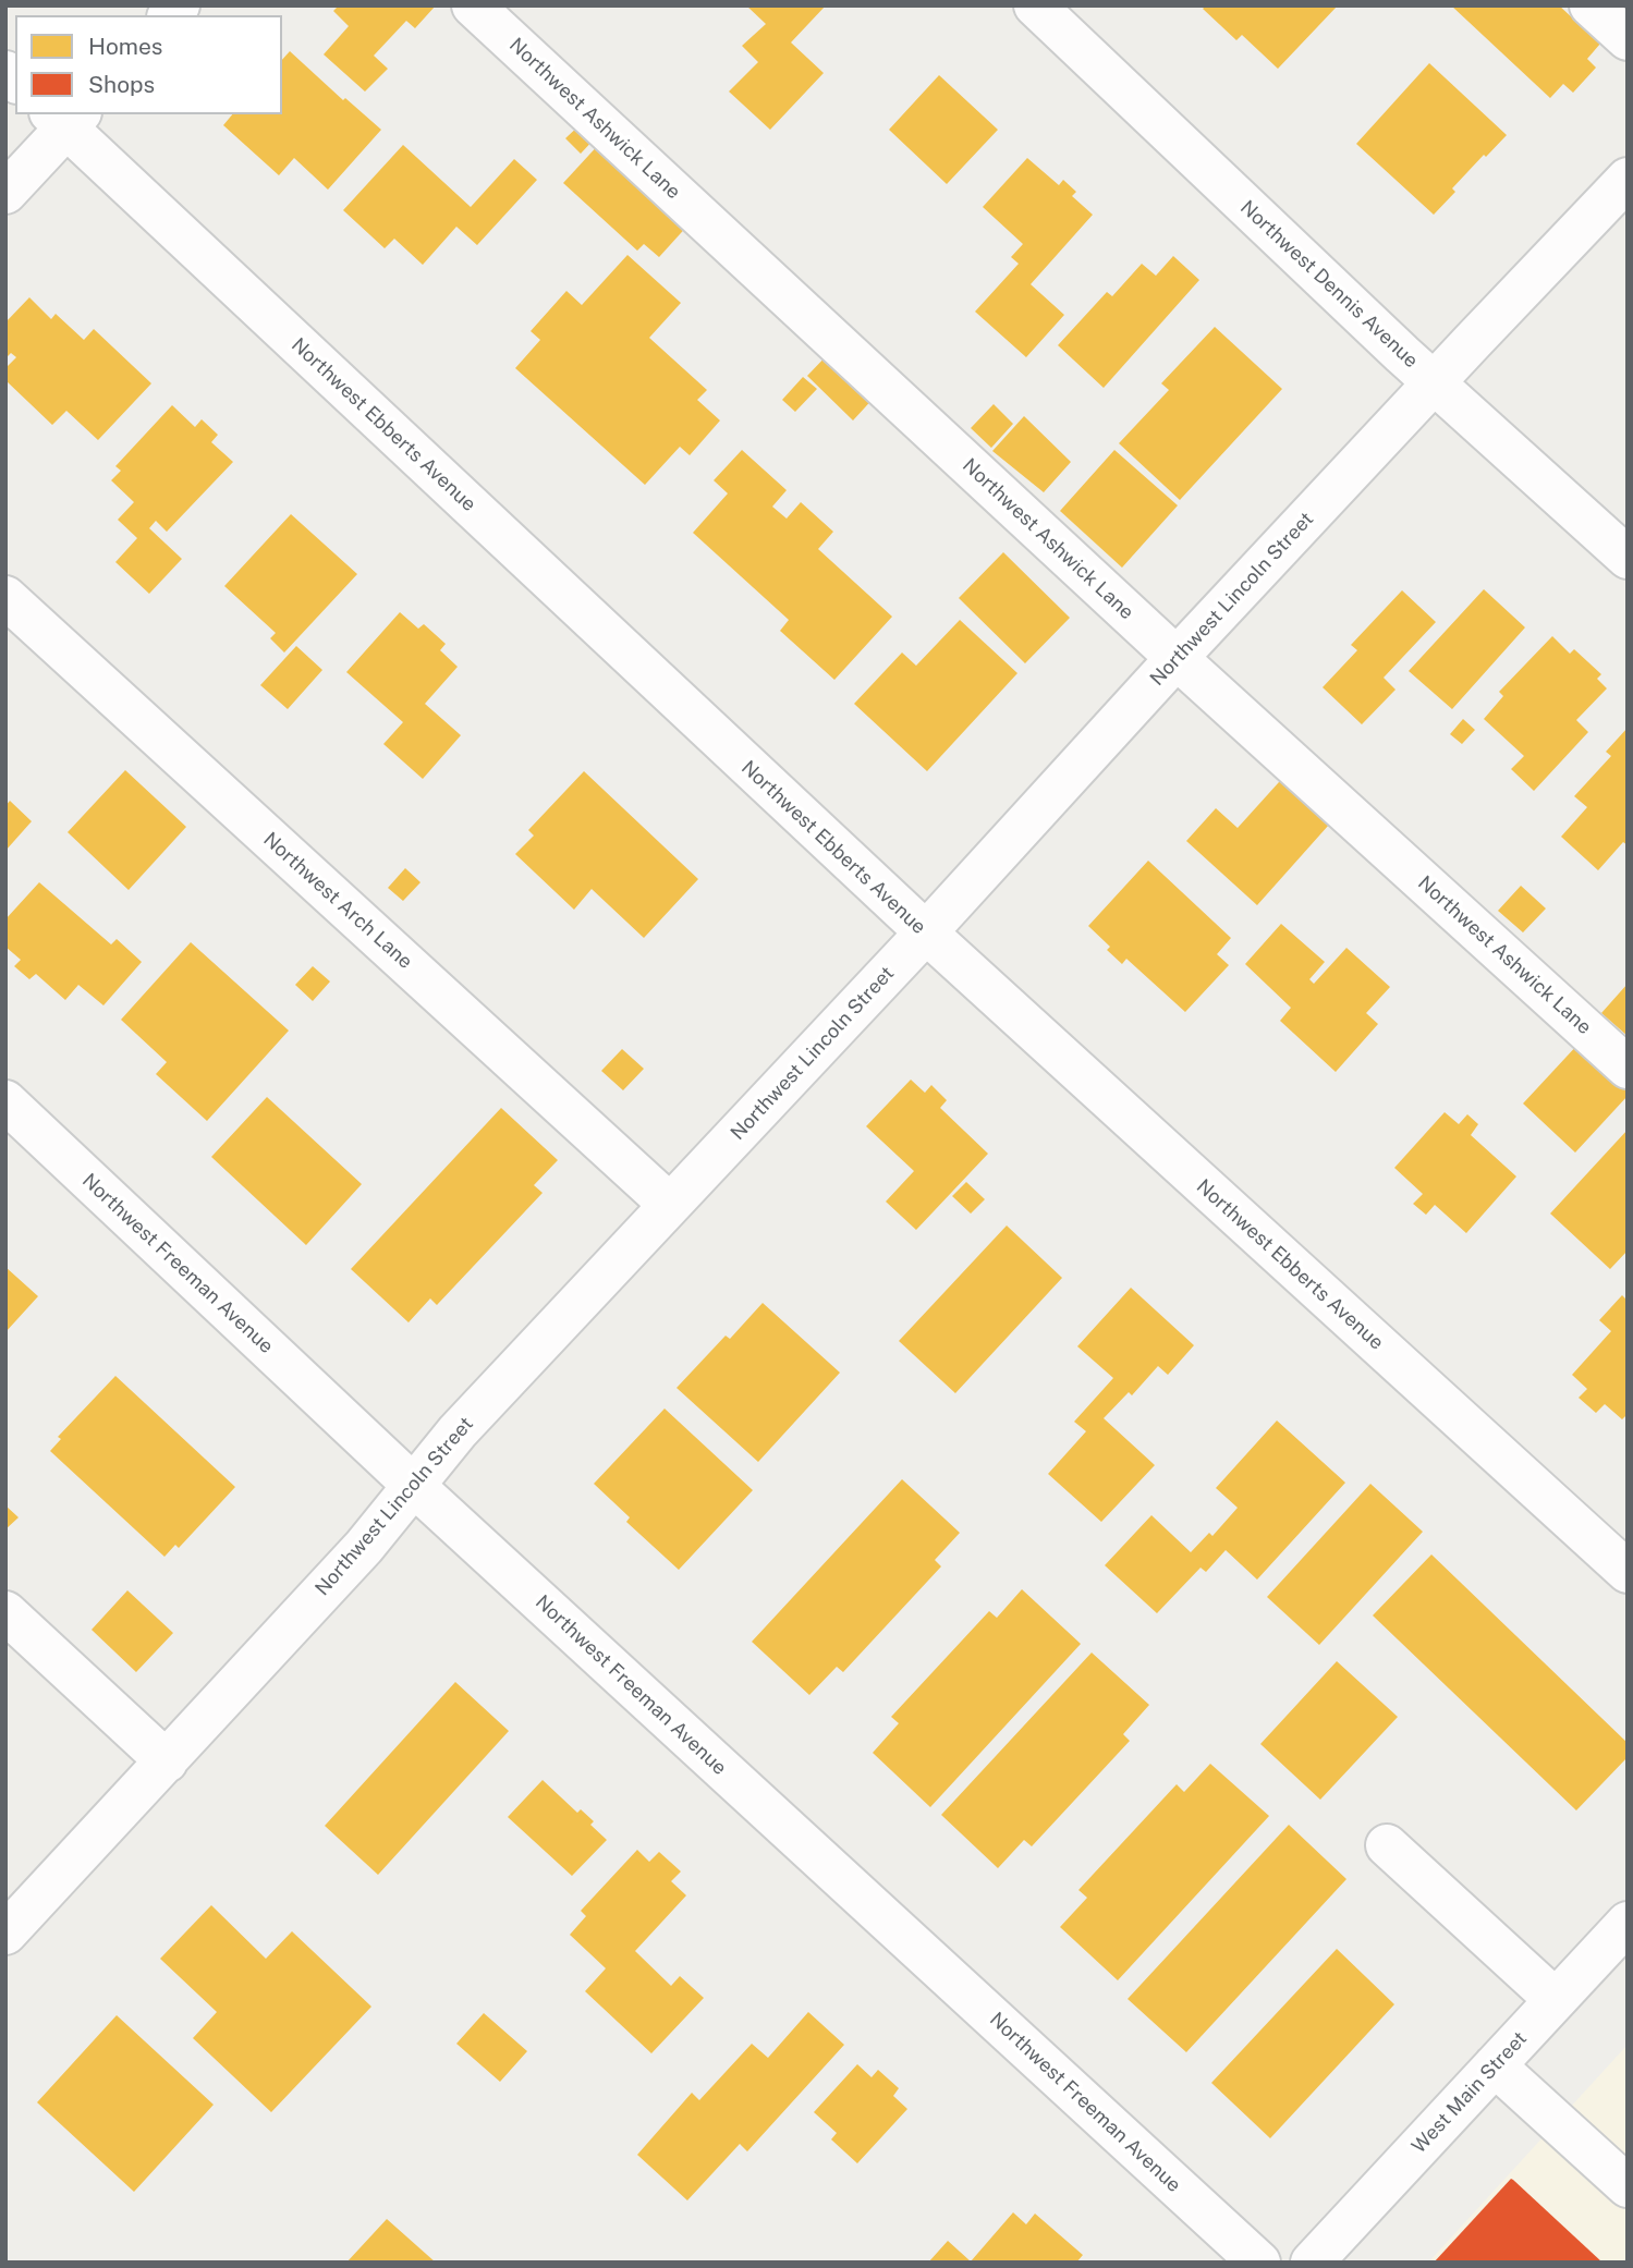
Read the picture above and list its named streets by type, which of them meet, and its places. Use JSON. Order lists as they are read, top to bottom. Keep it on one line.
{"streets":{"street":["Northwest Ashwick Lane","Northwest Dennis Avenue","Northwest Ebberts Avenue","Northwest Lincoln Street","Northwest Arch Lane","Northwest Freeman Avenue","West Main Street"]},"crossings":[["Northwest Ashwick Lane","Northwest Lincoln Street"],["Northwest Dennis Avenue","Northwest Lincoln Street"],["Northwest Ebberts Avenue","Northwest Lincoln Street"],["Northwest Lincoln Street","Northwest Arch Lane"],["Northwest Lincoln Street","Northwest Freeman Avenue"]],"legend":["Homes","Shops"]}
